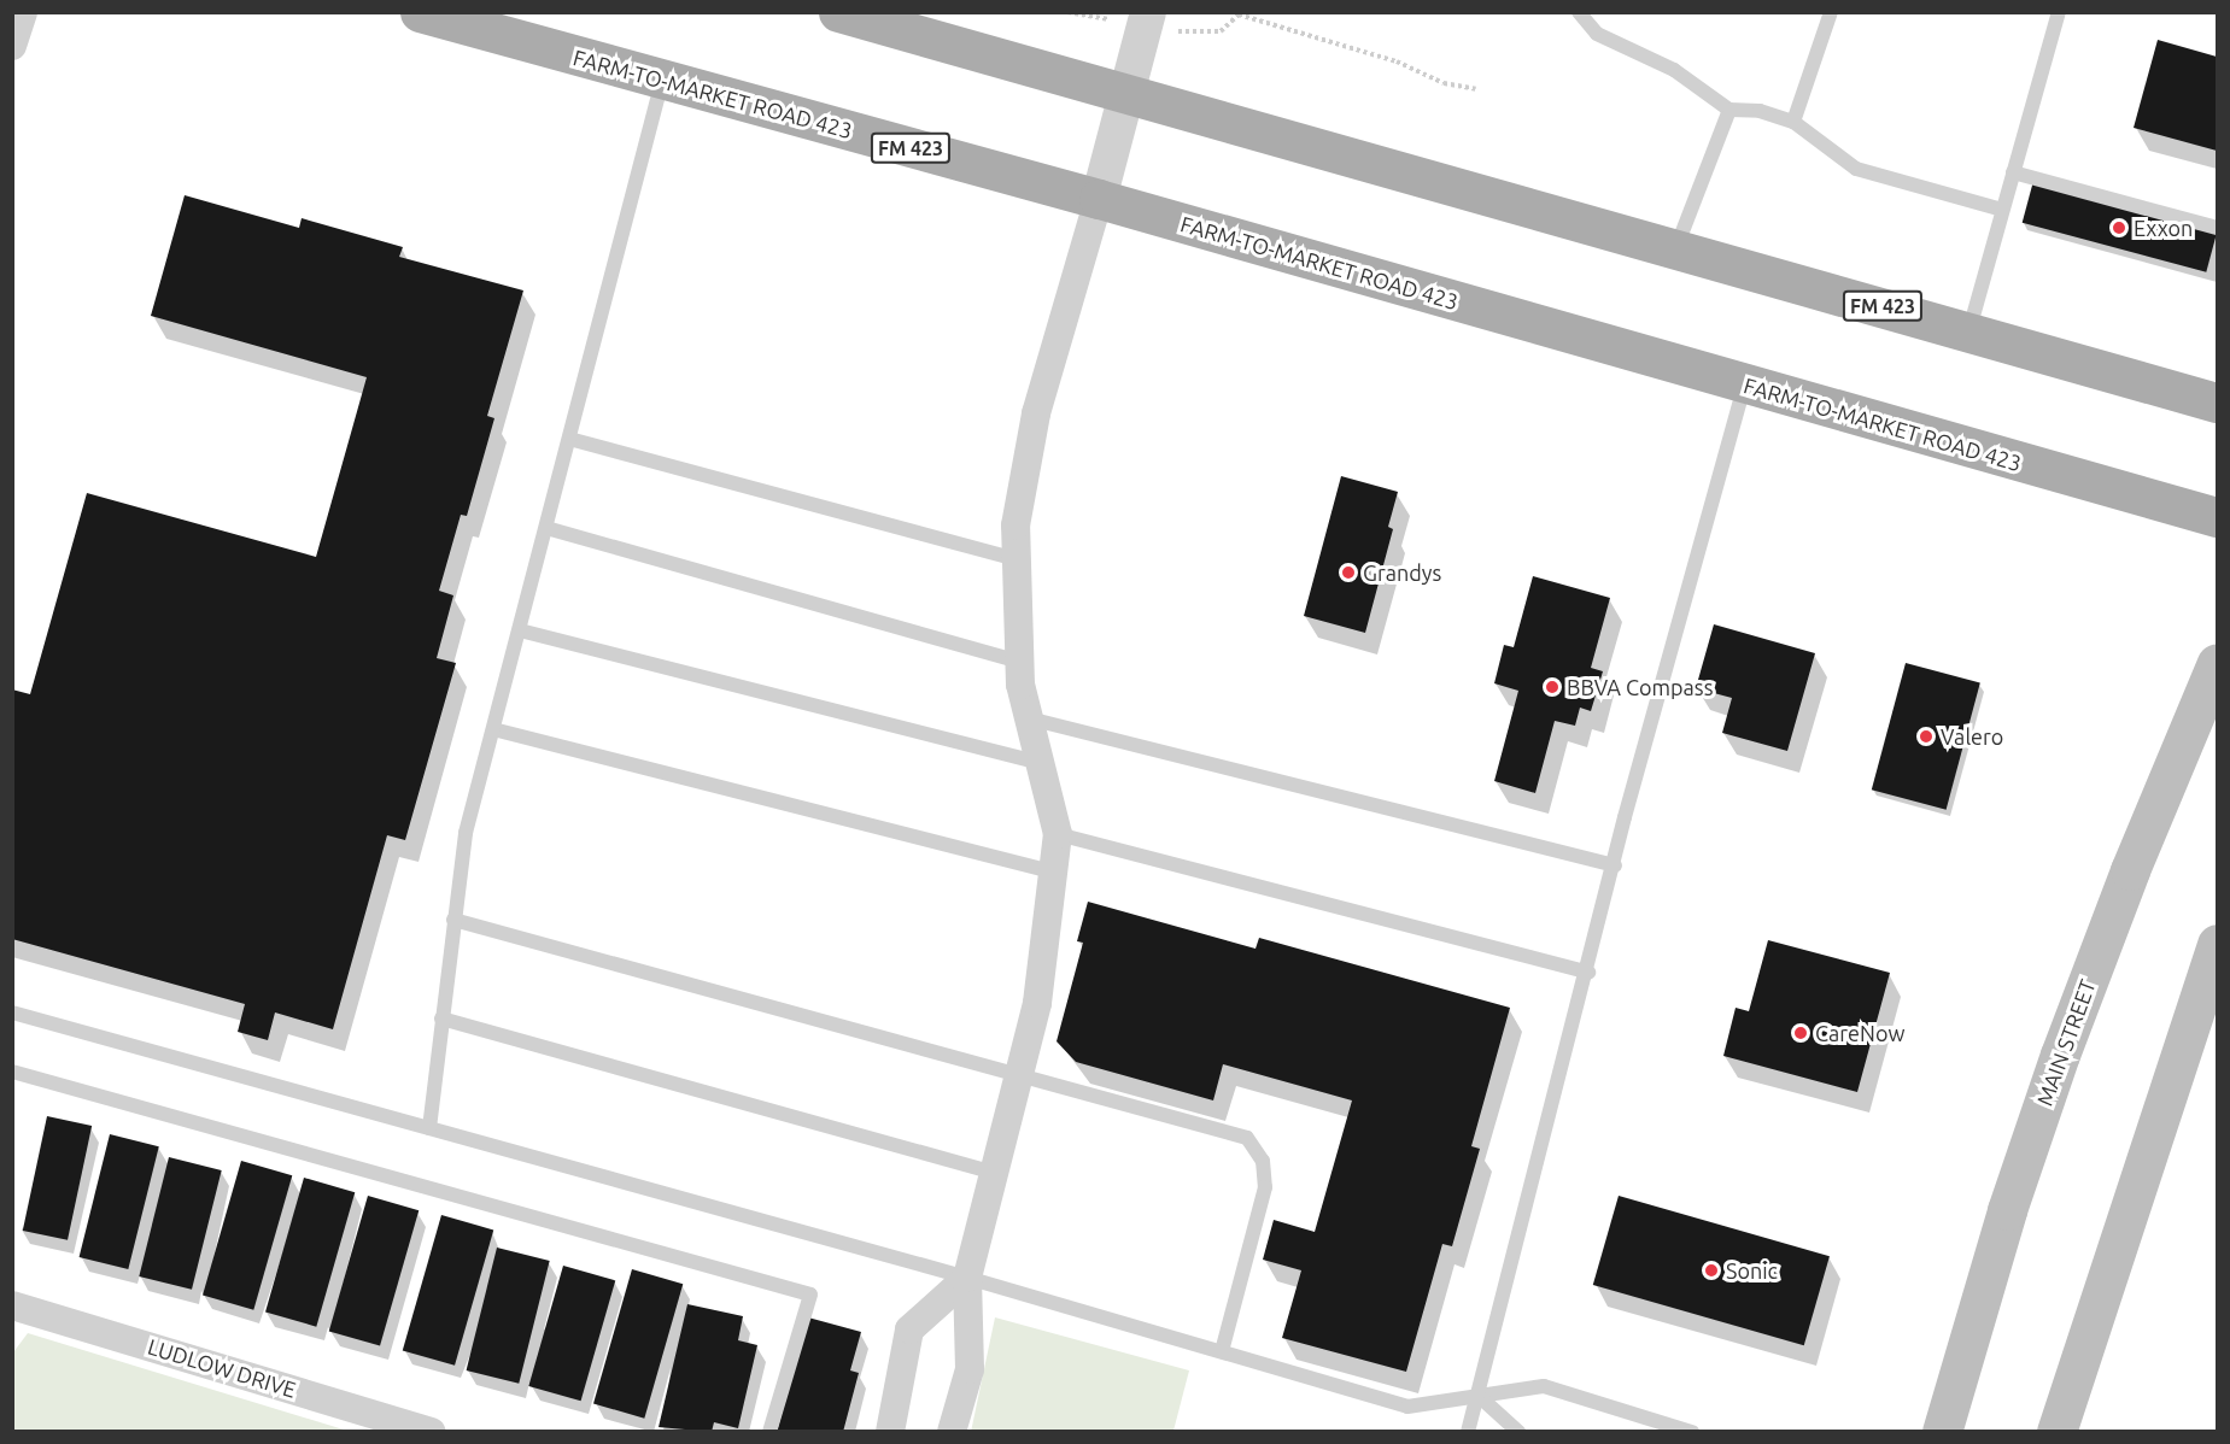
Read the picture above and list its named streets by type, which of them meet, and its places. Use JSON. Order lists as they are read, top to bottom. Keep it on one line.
{"streets":{"main road":["FARM-TO-MARKET ROAD 423","FM 423","MAIN STREET"],"street":["LUDLOW DRIVE"]},"places":["Exxon","Grandys","BBVA Compass","Valero","CareNow","Sonic"]}
